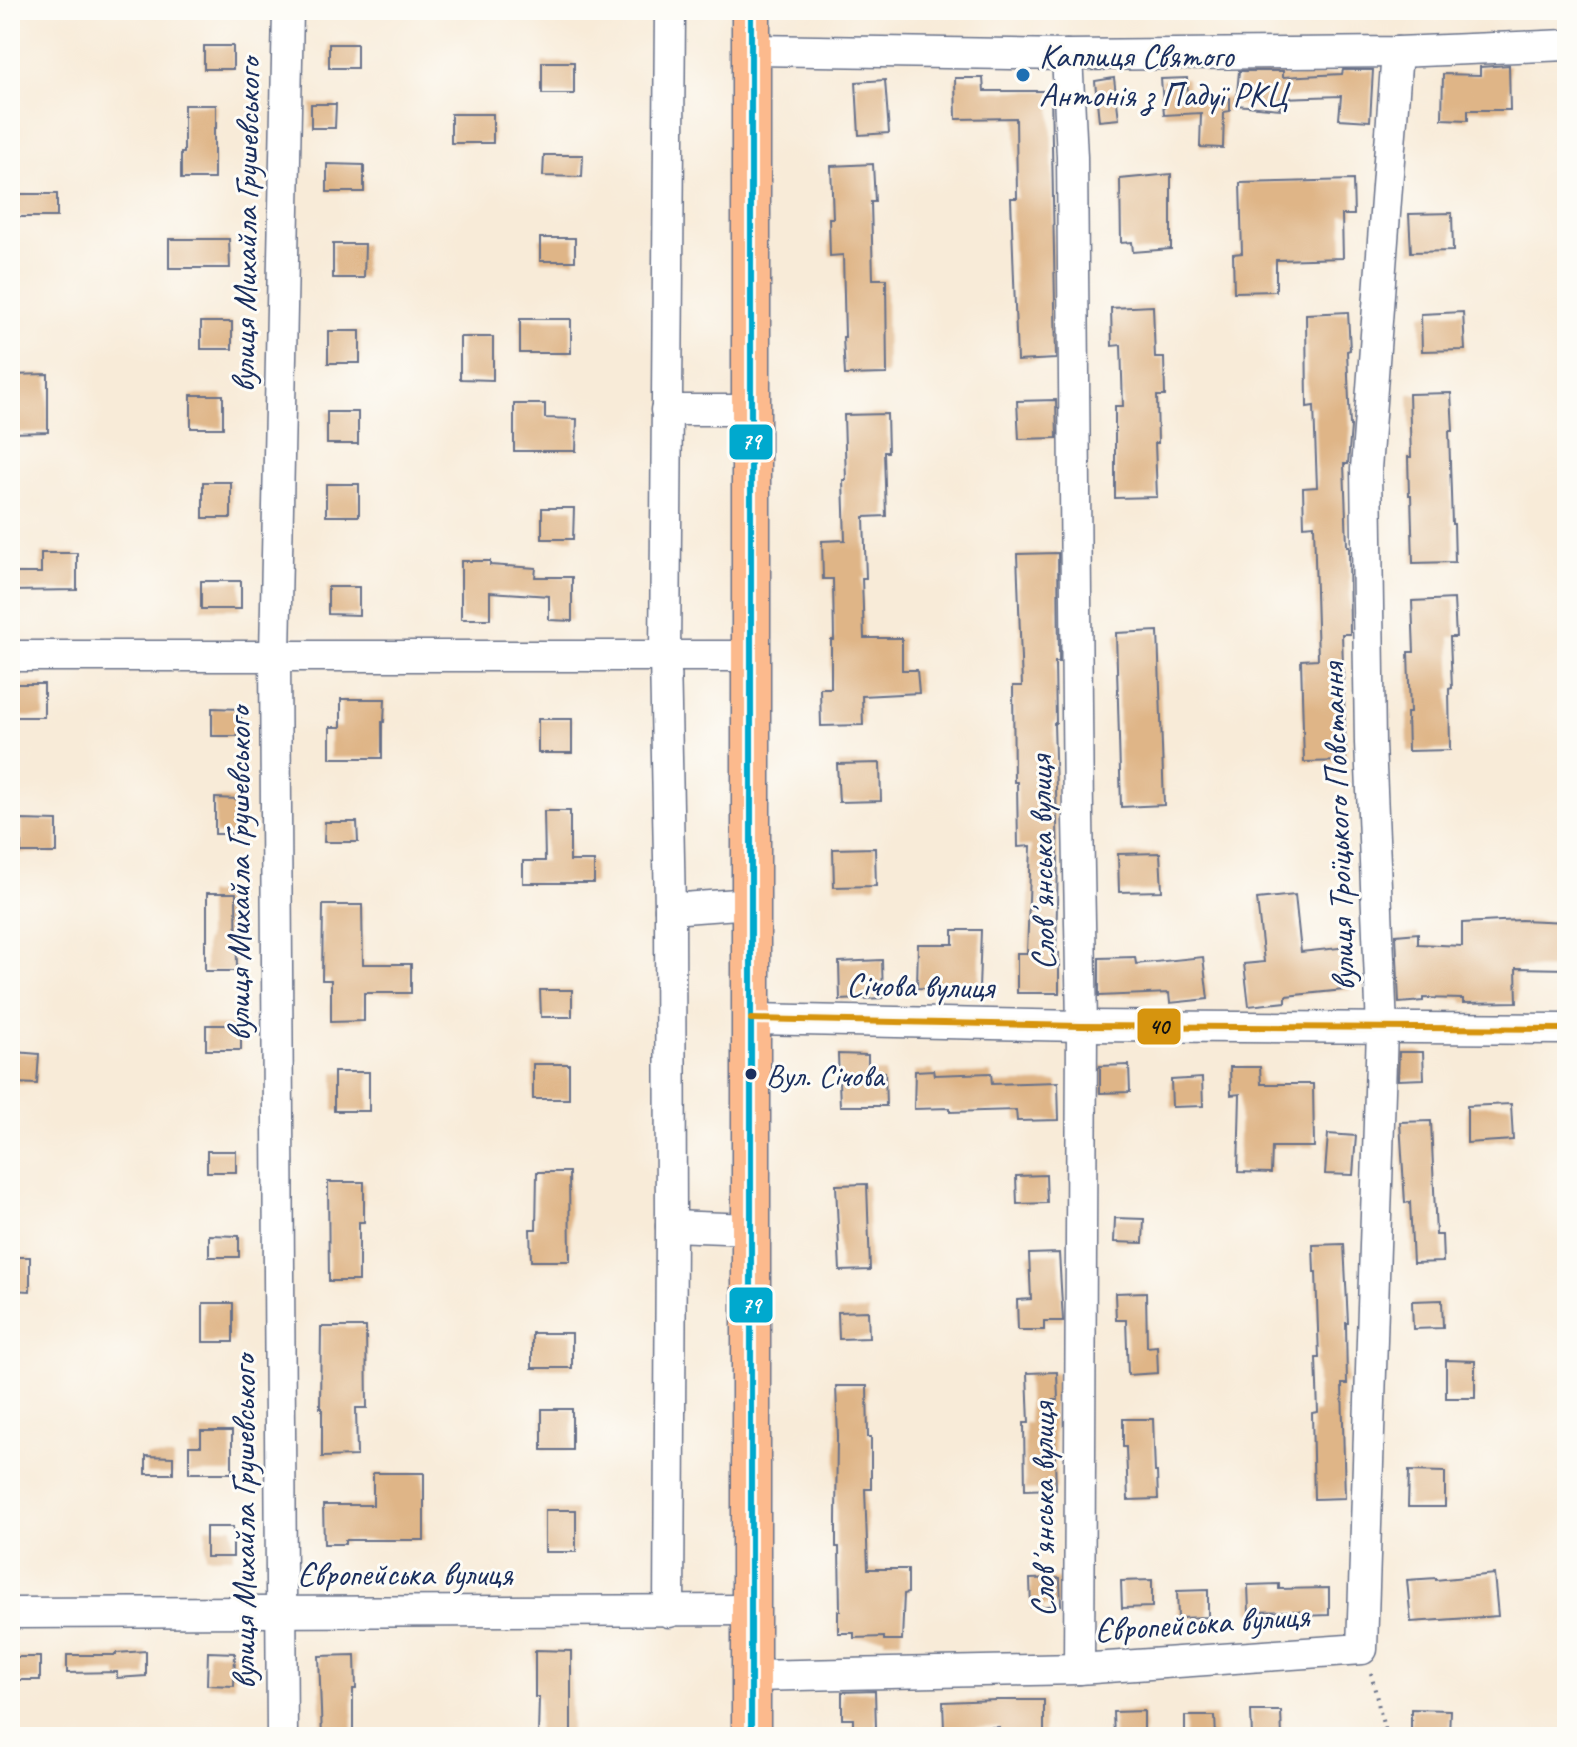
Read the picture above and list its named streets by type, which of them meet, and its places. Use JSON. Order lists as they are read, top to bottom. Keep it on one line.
{"streets":{"street":["вулиця Михайла Грушевського","вулиця Троїцького Повстання","Словʼянська вулиця","Січова вулиця","Європейська вулиця"]},"crossings":[["вулиця Михайла Грушевського","Європейська вулиця"],["вулиця Троїцького Повстання","Січова вулиця"],["вулиця Троїцького Повстання","Європейська вулиця"],["Словʼянська вулиця","Січова вулиця"],["Словʼянська вулиця","Європейська вулиця"]],"places":["Каплиця Святого Антонія з Падуї РКЦ","Вул. Січова"],"lines":["transit line 79","transit line 40"]}
